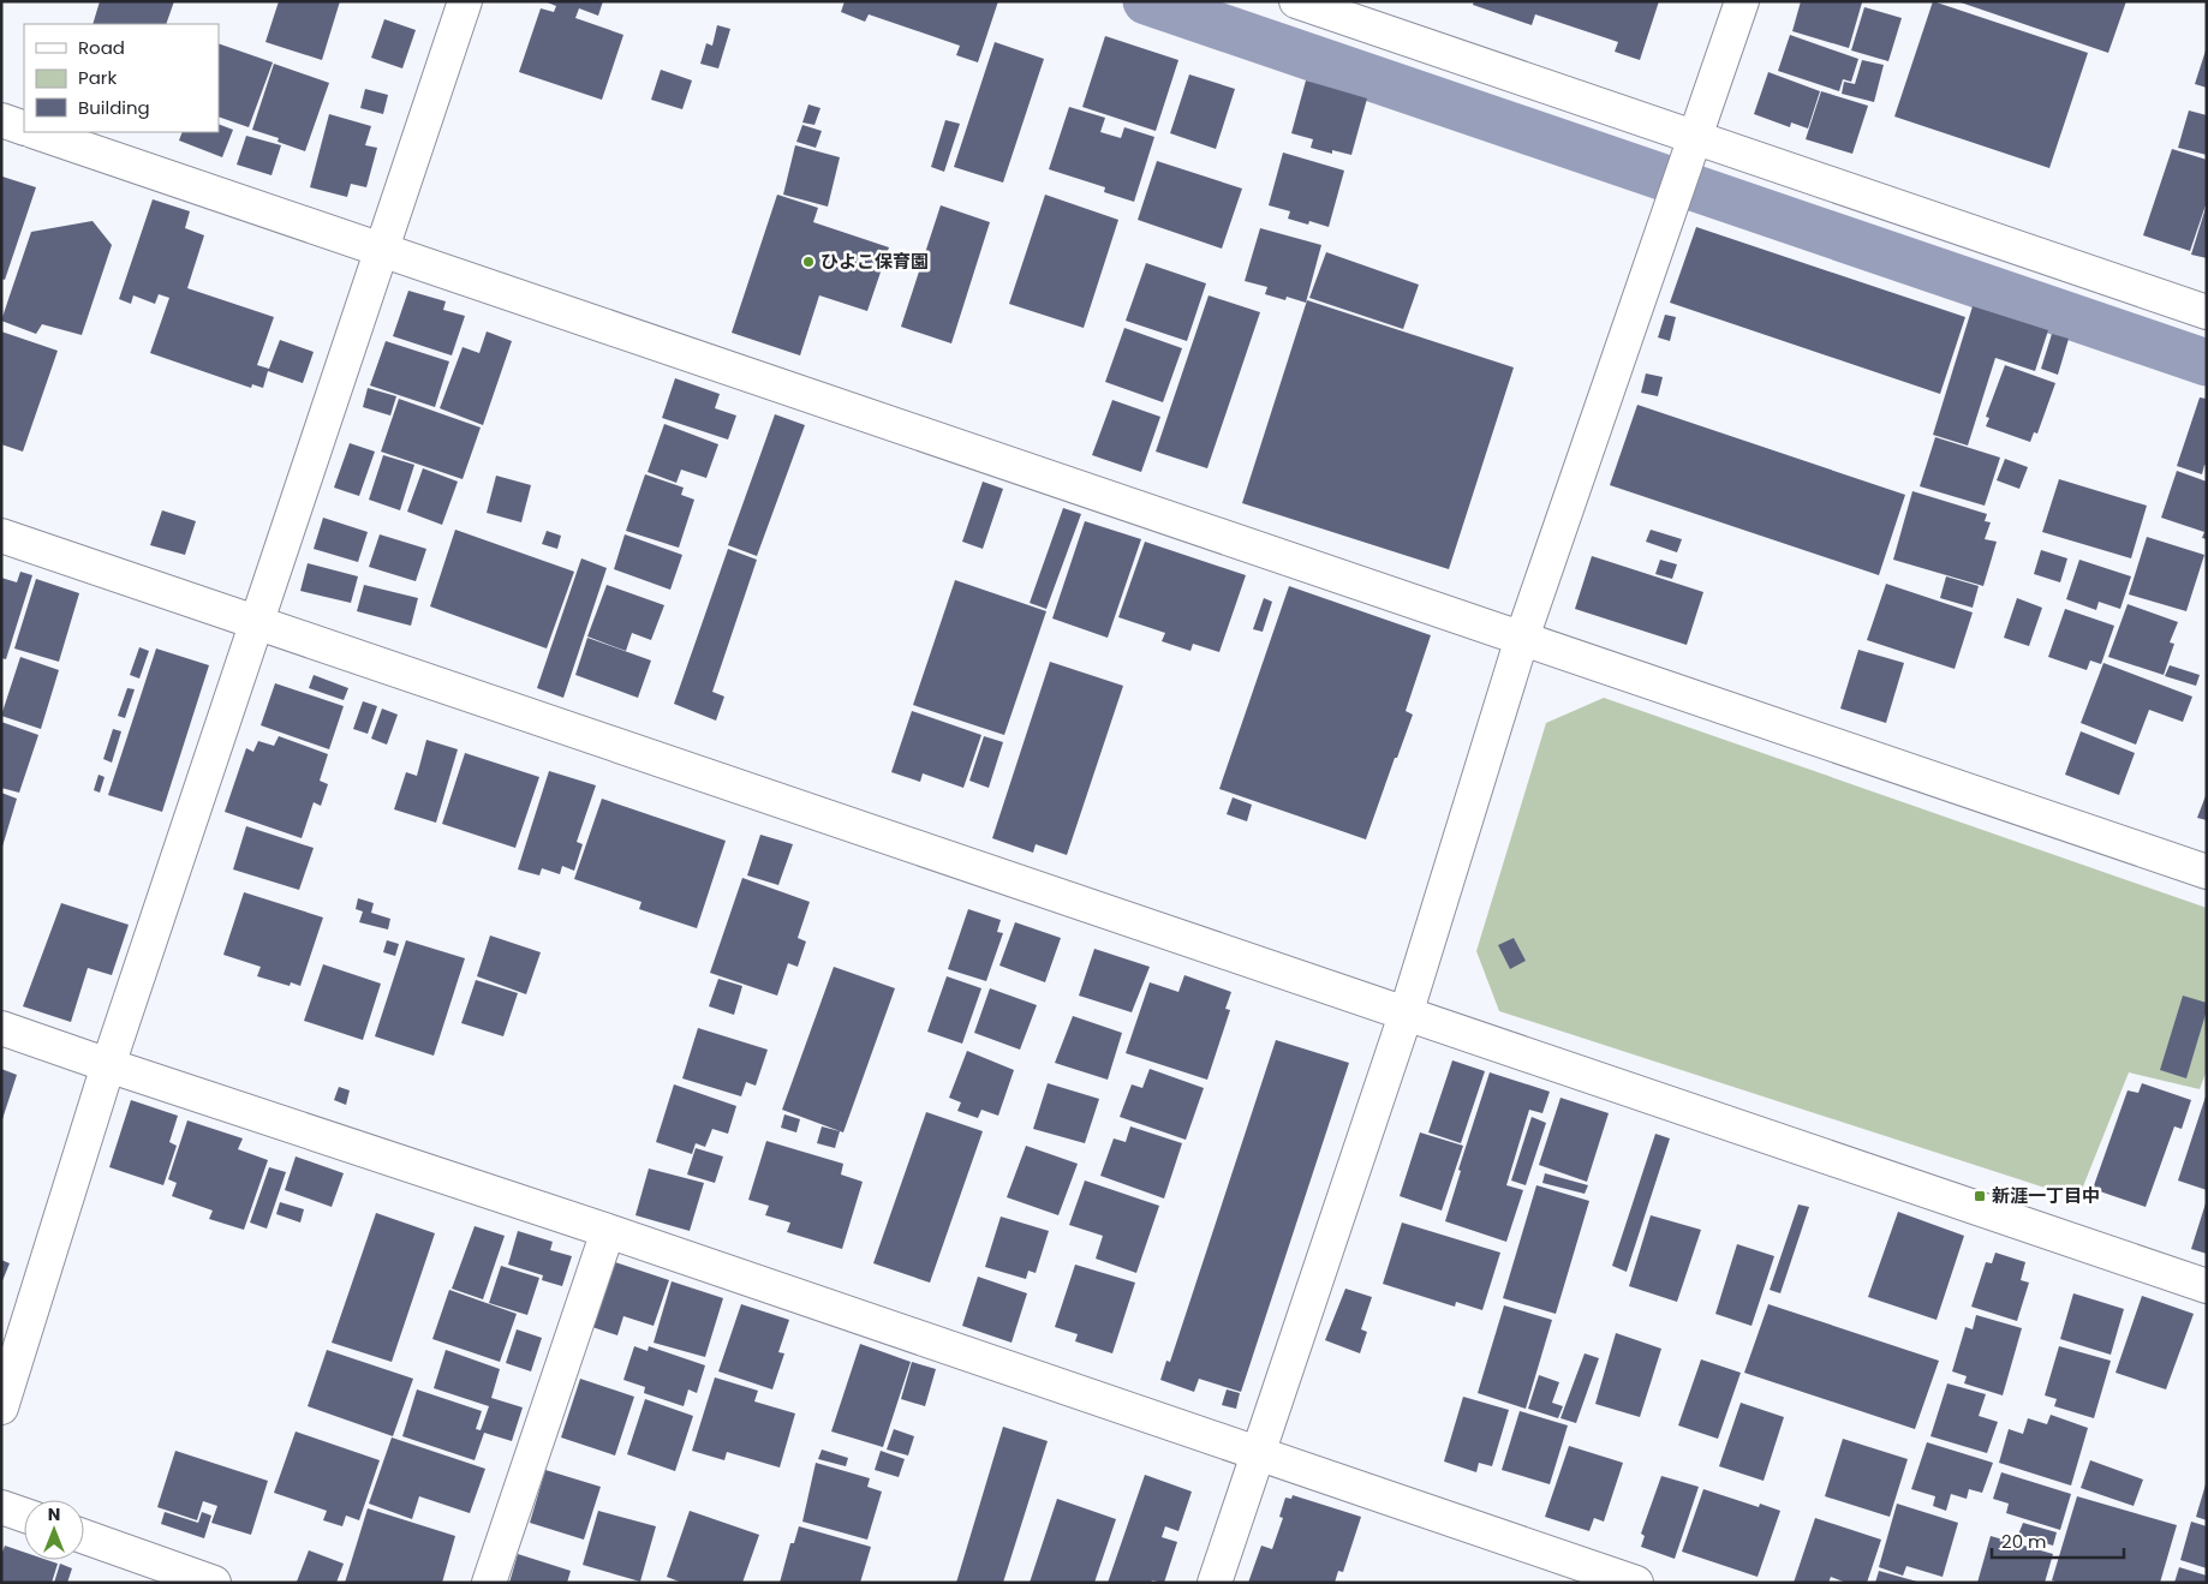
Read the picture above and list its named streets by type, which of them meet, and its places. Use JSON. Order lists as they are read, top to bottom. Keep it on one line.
{"places":{"other":["ひよこ保育園"],"transit":["新涯一丁目中"]},"legend":["Road","Park","Building"],"scale_bar":"20 m","north":"top"}
